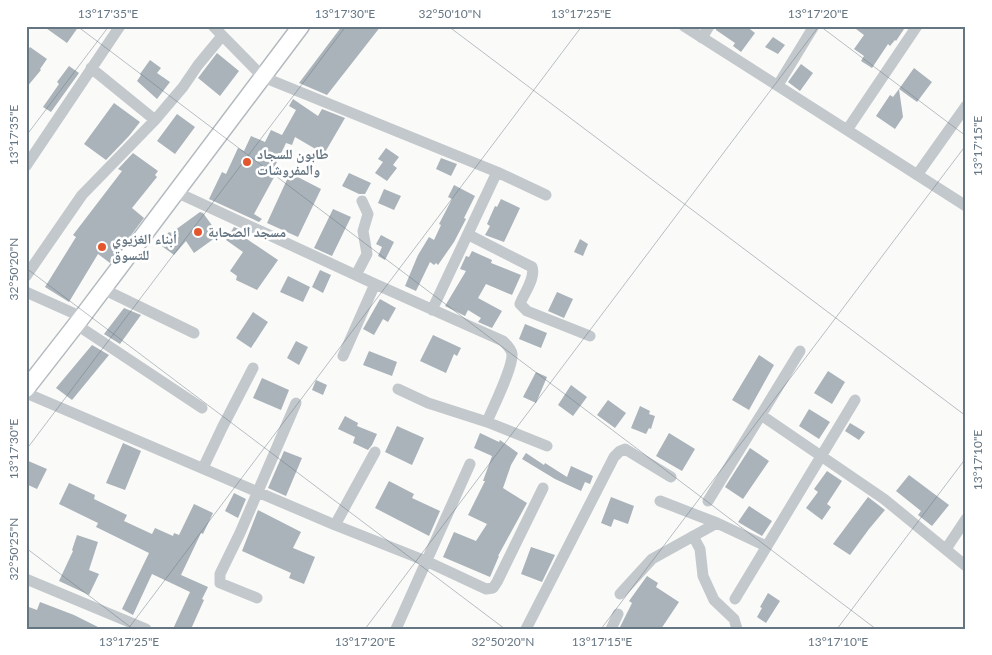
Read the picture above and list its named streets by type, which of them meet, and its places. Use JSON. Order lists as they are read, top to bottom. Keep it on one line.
{"places":["طابون للسجاد والمفروشات","مسجد الصحابة","أبناء الغزيوي للتسوق"],"coordinates":["13°17'35\"E","13°17'30\"E","32°50'10\"N","13°17'25\"E","13°17'20\"E","13°17'15\"E","32°50'20\"N","13°17'10\"E","32°50'25\"N"]}
